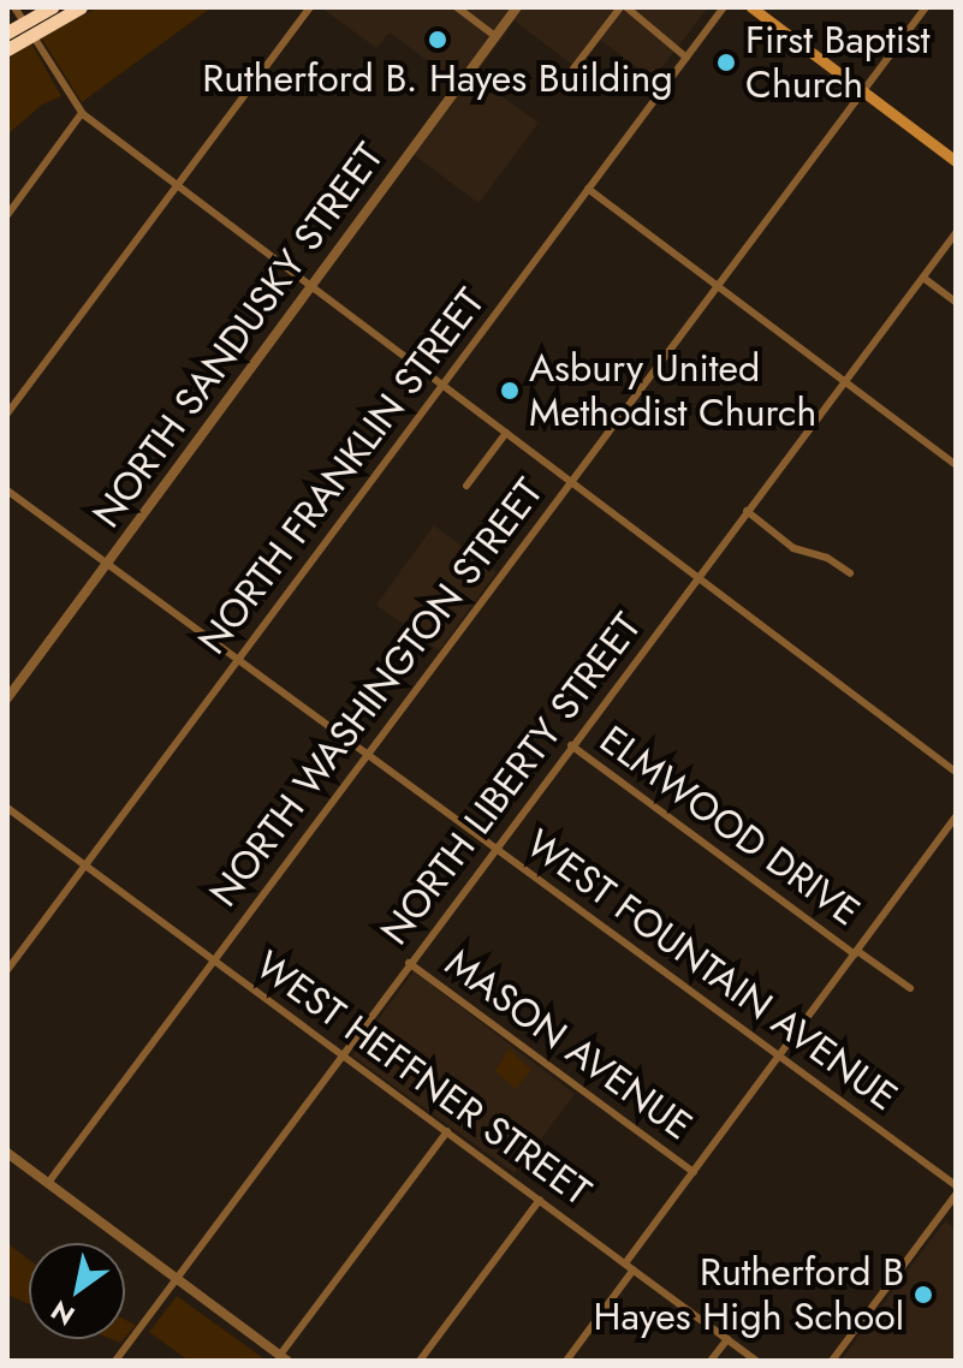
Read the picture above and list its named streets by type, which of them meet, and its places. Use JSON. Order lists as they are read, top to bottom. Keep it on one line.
{"streets":{"street":["NORTH SANDUSKY STREET","NORTH FRANKLIN STREET","NORTH WASHINGTON STREET","NORTH LIBERTY STREET","ELMWOOD DRIVE","WEST FOUNTAIN AVENUE","MASON AVENUE","WEST HEFFNER STREET"]},"crossings":[["NORTH SANDUSKY STREET","WEST FOUNTAIN AVENUE"],["NORTH FRANKLIN STREET","WEST FOUNTAIN AVENUE"],["NORTH FRANKLIN STREET","WEST HEFFNER STREET"],["NORTH WASHINGTON STREET","WEST FOUNTAIN AVENUE"],["NORTH WASHINGTON STREET","WEST HEFFNER STREET"],["NORTH LIBERTY STREET","ELMWOOD DRIVE"],["NORTH LIBERTY STREET","WEST FOUNTAIN AVENUE"],["NORTH LIBERTY STREET","MASON AVENUE"],["NORTH LIBERTY STREET","WEST HEFFNER STREET"]],"places":["Rutherford B. Hayes Building","First Baptist Church","Asbury United Methodist Church","Rutherford B Hayes High School"],"north":"bottom left"}
